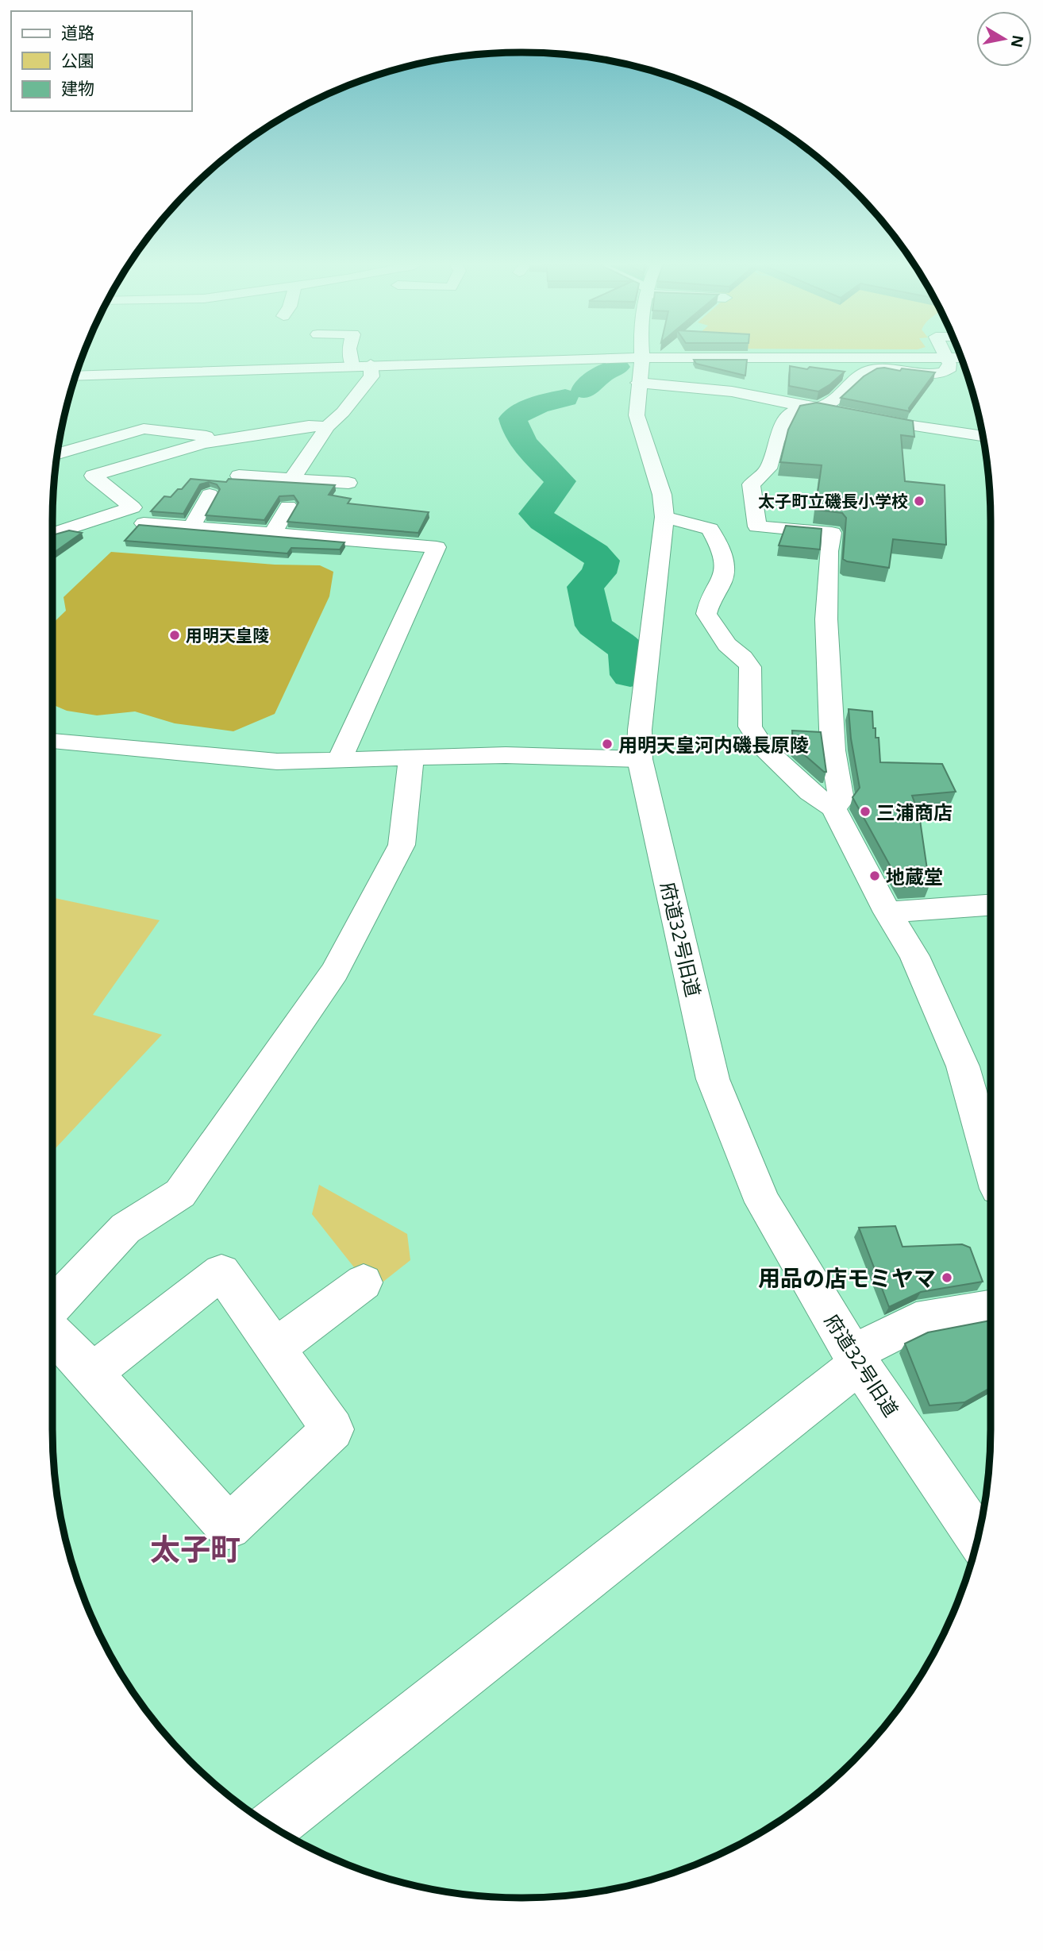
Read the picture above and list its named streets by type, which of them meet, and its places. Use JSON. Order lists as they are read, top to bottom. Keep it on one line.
{"streets":{"street":["府道32号旧道"]},"districts":["太子町"],"places":["太子町立磯長小学校","用明天皇陵","用明天皇河内磯長原陵","三浦商店","地蔵堂","用品の店モミヤマ"],"legend":["道路","公園","建物"],"north":"right"}
